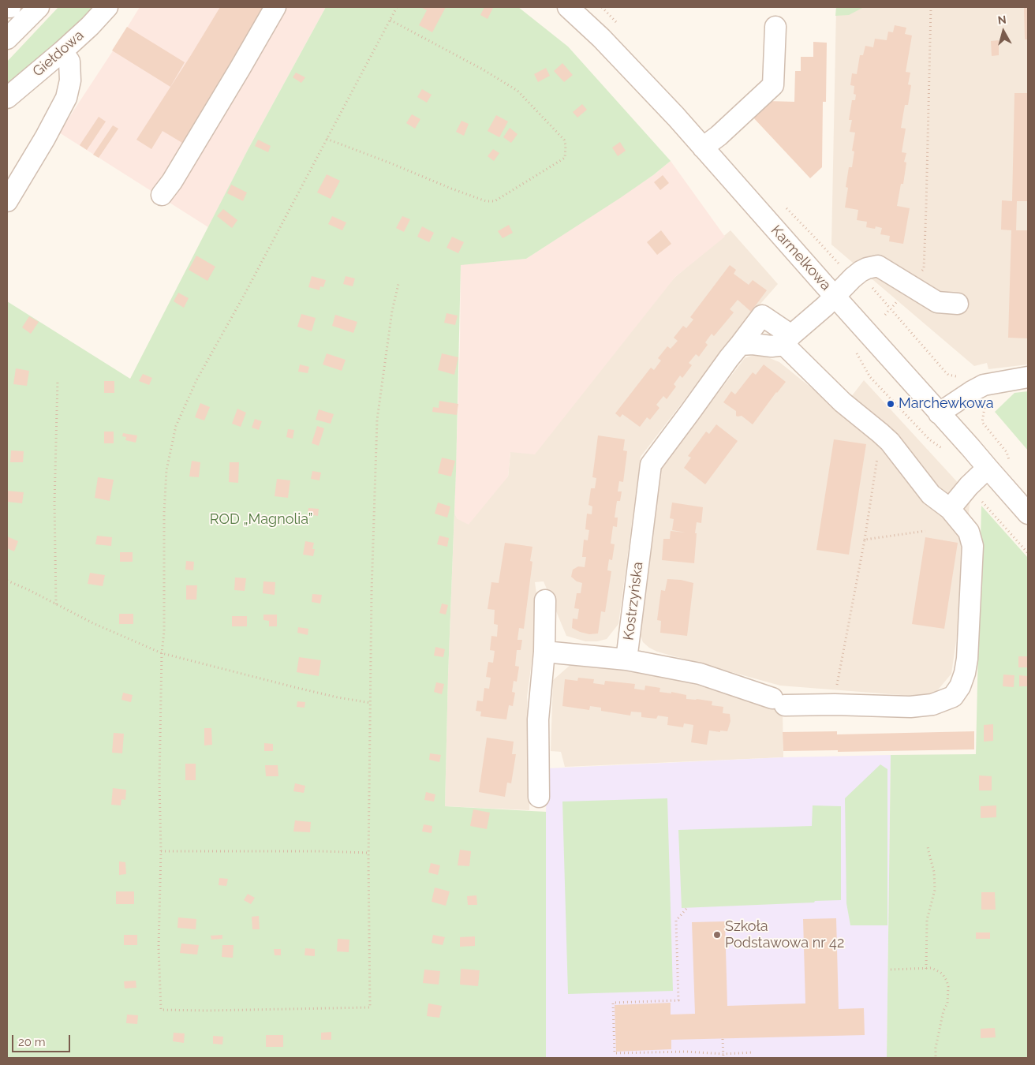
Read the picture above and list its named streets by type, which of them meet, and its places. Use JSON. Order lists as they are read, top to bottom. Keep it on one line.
{"streets":{"street":["Giełdowa","Karmelkowa","Kostrzyńska"]},"parks":["ROD „Magnolia”"],"places":["Marchewkowa","Szkoła Podstawowa nr 42"],"scale_bar":"20 m","north":"top"}
